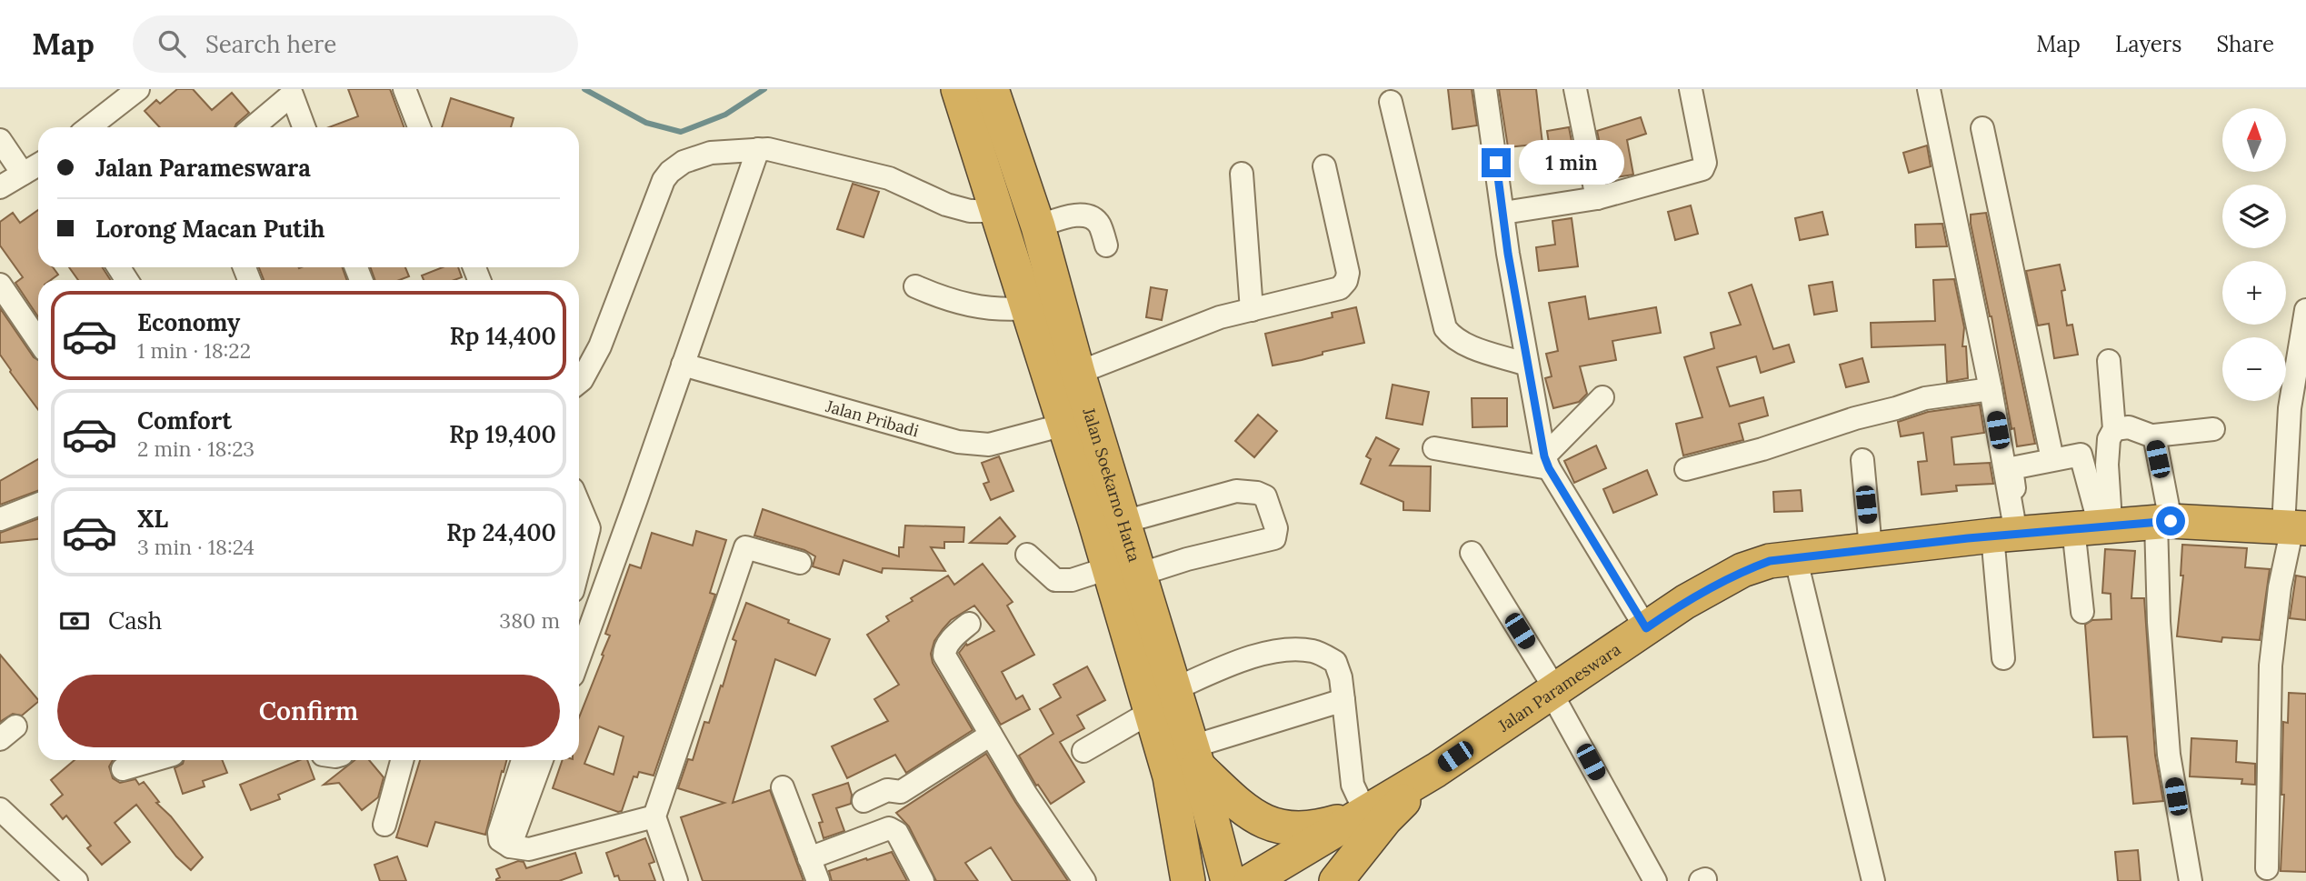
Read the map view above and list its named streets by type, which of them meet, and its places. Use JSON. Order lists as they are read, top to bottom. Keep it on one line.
{"streets":{"highway":["Jalan Soekarno Hatta","Jalan Parameswara"],"street":["Jalan Pribadi"]},"crossings":[["Jalan Pribadi","Jalan Soekarno Hatta"]],"north":"top","page":{"header":"Map","search":"Search here","nav":["Map","Layers","Share"],"map_buttons":["+","−"],"banner":["Jalan Parameswara","Lorong Macan Putih"],"bubble":"1 min","list":[{"name":"Economy","note":"1 min · 18:22","value":"Rp 14,400"},{"name":"Comfort","note":"2 min · 18:23","value":"Rp 19,400"},{"name":"XL","note":"3 min · 18:24","value":"Rp 24,400"}],"pay":["Cash","380 m"],"buttons":"Confirm"}}
